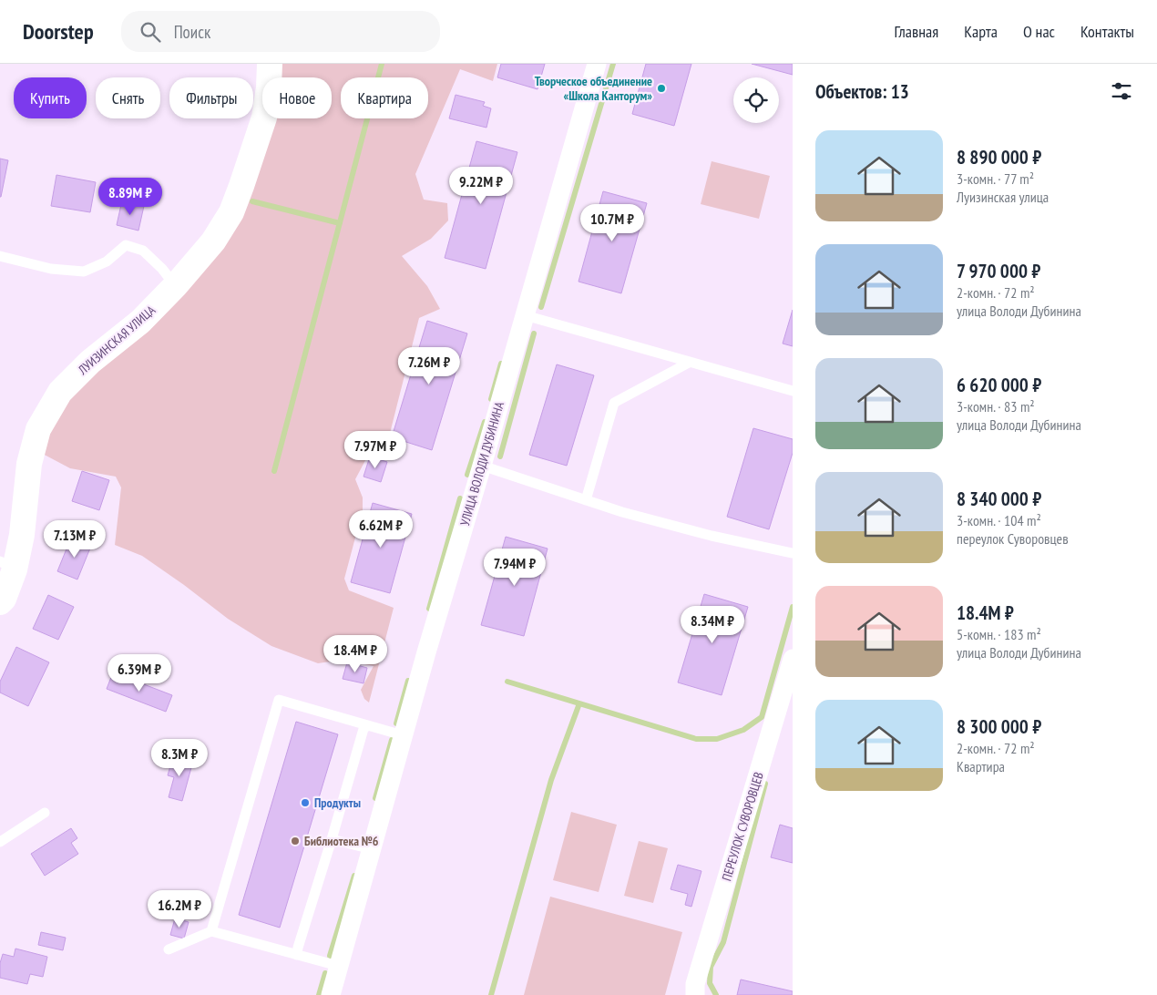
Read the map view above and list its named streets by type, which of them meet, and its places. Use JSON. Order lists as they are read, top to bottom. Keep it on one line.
{"streets":{"street":["ЛУИЗИНСКАЯ УЛИЦА","УЛИЦА ВОЛОДИ ДУБИНИНА","ПЕРЕУЛОК СУВОРОВЦЕВ"]},"places":["Творческое объединение «Школа Канторум»","Продукты","Библиотека №6"],"page":{"header":"Doorstep","search":"Поиск","nav":["Главная","Карта","О нас","Контакты"],"heading":"Объектов: 13","chip":["Купить","Снять","Фильтры","Новое","Квартира"],"list":[{"name":"8 890 000 ₽","note":"3-комн. · 77 m² · Луизинская улица"},{"name":"7 970 000 ₽","note":"2-комн. · 72 m² · улица Володи Дубинина"},{"name":"6 620 000 ₽","note":"3-комн. · 83 m² · улица Володи Дубинина"},{"name":"8 340 000 ₽","note":"3-комн. · 104 m² · переулок Суворовцев"},{"name":"18.4M ₽","note":"5-комн. · 183 m² · улица Володи Дубинина"},{"name":"8 300 000 ₽","note":"2-комн. · 72 m² · Квартира"}],"price":["9.22M ₽","8.89M ₽","10.7M ₽","7.26M ₽","7.97M ₽","6.62M ₽","7.13M ₽","7.94M ₽","8.34M ₽","18.4M ₽","6.39M ₽","8.3M ₽","16.2M ₽"]}}
